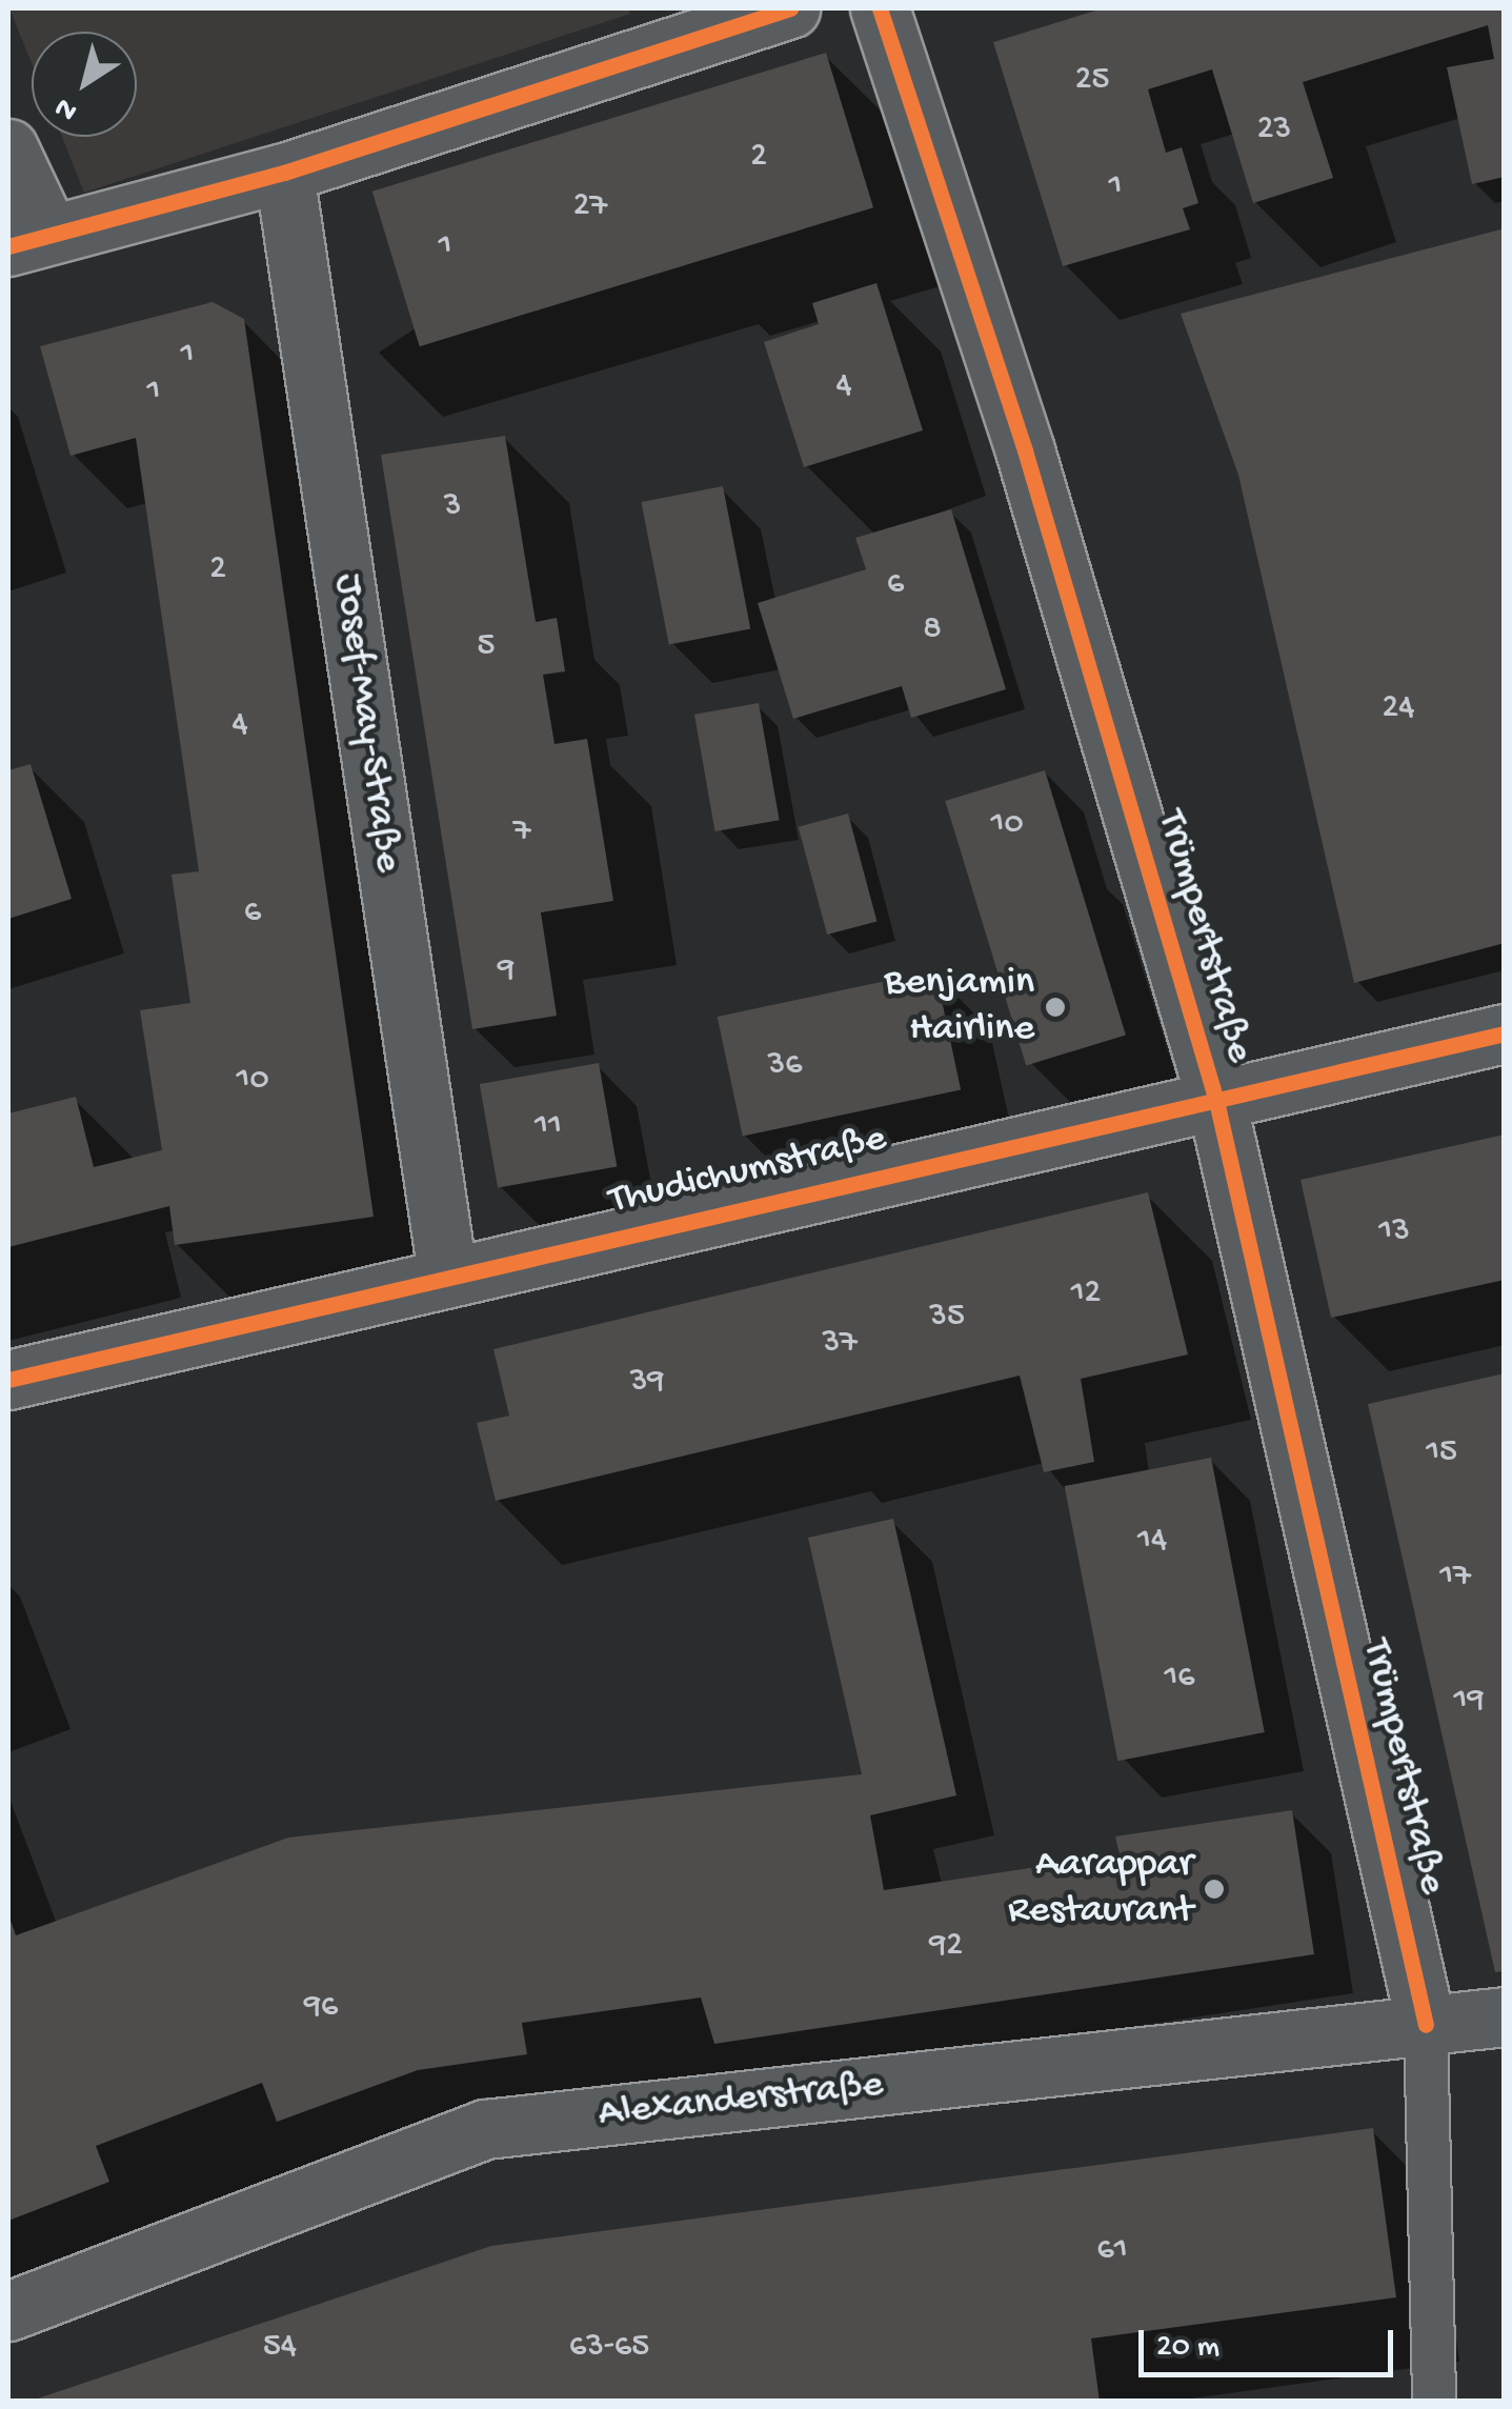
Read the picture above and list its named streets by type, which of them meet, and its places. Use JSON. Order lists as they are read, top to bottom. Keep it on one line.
{"streets":{"street":["Josef-May-Straße","Trümpertstraße","Thudichumstraße","Alexanderstraße"]},"crossings":[["Josef-May-Straße","Thudichumstraße"],["Trümpertstraße","Thudichumstraße"],["Trümpertstraße","Alexanderstraße"]],"places":["Benjamin Hairline","Aarappar Restaurant"],"house_numbers":["25","23","2","1","27","1","1","4","1","3","2","6","8","5","24","4","10","7","6","9","36","10","11","13","12","35","37","39","15","14","17","16","19","92","96","61","54","63-65"],"scale_bar":"20 m","north":"bottom left"}
